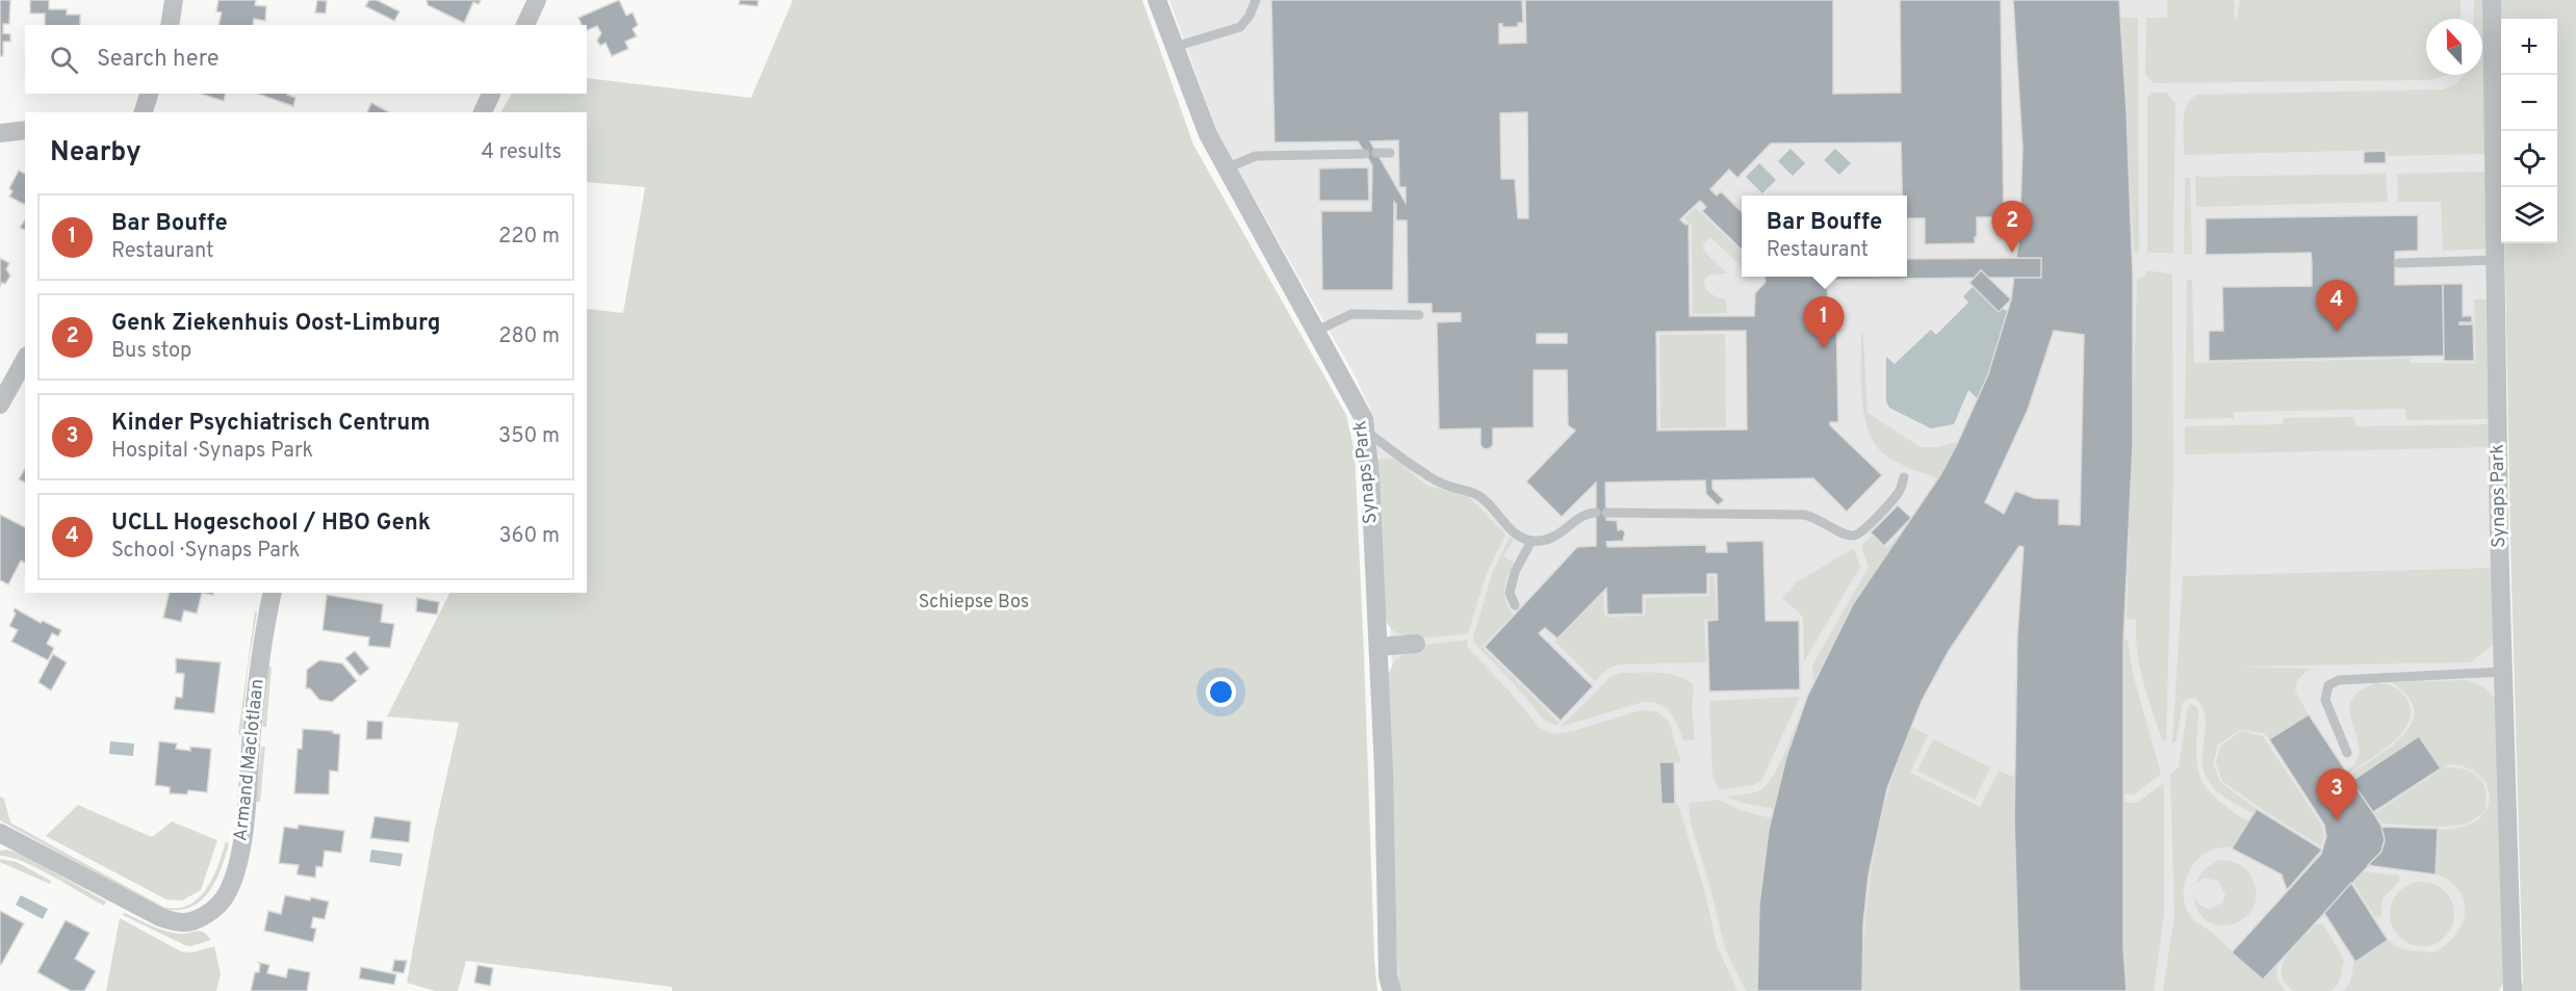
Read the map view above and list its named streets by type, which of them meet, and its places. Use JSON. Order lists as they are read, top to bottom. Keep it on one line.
{"streets":{"street":["Synaps Park","Armand Maclotlaan"]},"parks":["Schiepse Bos"],"north":"top","page":{"map_buttons":["+","−"],"search":"Search here","heading":["Nearby","4 results"],"list":[{"mark":"1","name":"Bar Bouffe","note":"Restaurant","value":"220 m"},{"mark":"2","name":"Genk Ziekenhuis Oost-Limburg","note":"Bus stop","value":"280 m"},{"mark":"3","name":"Kinder Psychiatrisch Centrum","note":"Hospital · Synaps Park","value":"350 m"},{"mark":"4","name":"UCLL Hogeschool / HBO Genk","note":"School · Synaps Park","value":"360 m"}],"popup":["Bar Bouffe","Restaurant"],"pins":["2","4","1","3"]}}
